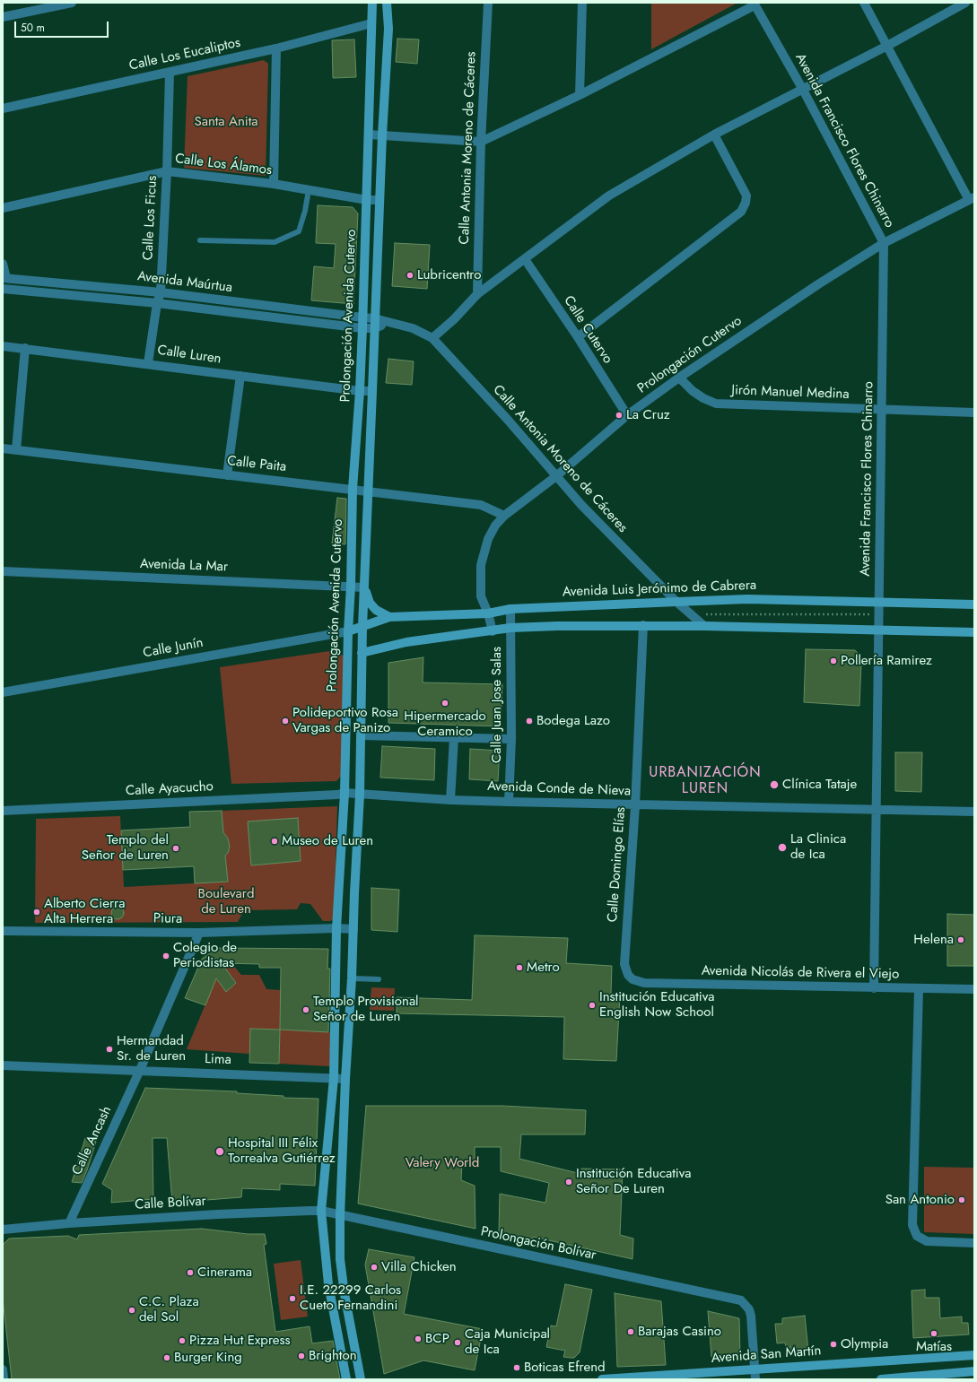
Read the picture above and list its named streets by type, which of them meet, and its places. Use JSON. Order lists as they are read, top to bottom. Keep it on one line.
{"streets":{"street":["Calle Los Eucaliptos","Avenida Francisco Flores Chinarro","Calle Antonia Moreno de Cáceres","Calle Los Álamos","Calle Los Ficus","Avenida Maúrtua","Prolongación Avenida Cutervo","Calle Cutervo","Calle Luren","Prolongación Cutervo","Jirón Manuel Medina","Calle Paita","Avenida La Mar","Avenida Luis Jerónimo de Cabrera","Calle Junín","Calle Juan Jose Salas","Calle Ayacucho","Avenida Conde de Nieva","Calle Domingo Elías","Piura","Avenida Nicolás de Rivera el Viejo","Lima","Calle Ancash","Calle Bolívar","Prolongación Bolívar","Avenida San Martín"]},"crossings":[["Calle Los Eucaliptos","Calle Los Ficus"],["Calle Los Eucaliptos","Prolongación Avenida Cutervo"],["Avenida Francisco Flores Chinarro","Prolongación Cutervo"],["Avenida Francisco Flores Chinarro","Jirón Manuel Medina"],["Avenida Francisco Flores Chinarro","Avenida Luis Jerónimo de Cabrera"],["Avenida Francisco Flores Chinarro","Avenida Conde de Nieva"],["Avenida Francisco Flores Chinarro","Avenida Nicolás de Rivera el Viejo"],["Calle Antonia Moreno de Cáceres","Avenida Maúrtua"],["Calle Antonia Moreno de Cáceres","Prolongación Avenida Cutervo"],["Calle Antonia Moreno de Cáceres","Prolongación Cutervo"],["Calle Antonia Moreno de Cáceres","Avenida Luis Jerónimo de Cabrera"],["Calle Los Álamos","Calle Los Ficus"],["Calle Los Álamos","Prolongación Avenida Cutervo"],["Calle Los Ficus","Avenida Maúrtua"],["Calle Los Ficus","Calle Luren"],["Avenida Maúrtua","Prolongación Avenida Cutervo"],["Prolongación Avenida Cutervo","Calle Luren"],["Prolongación Avenida Cutervo","Calle Paita"],["Prolongación Avenida Cutervo","Avenida La Mar"],["Prolongación Avenida Cutervo","Avenida Luis Jerónimo de Cabrera"],["Prolongación Avenida Cutervo","Calle Junín"],["Prolongación Avenida Cutervo","Calle Ayacucho"],["Prolongación Avenida Cutervo","Avenida Conde de Nieva"],["Prolongación Avenida Cutervo","Piura"],["Prolongación Avenida Cutervo","Lima"],["Prolongación Avenida Cutervo","Calle Bolívar"],["Prolongación Avenida Cutervo","Prolongación Bolívar"],["Calle Cutervo","Prolongación Cutervo"],["Prolongación Cutervo","Jirón Manuel Medina"],["Prolongación Cutervo","Calle Paita"],["Prolongación Cutervo","Avenida Luis Jerónimo de Cabrera"],["Avenida Luis Jerónimo de Cabrera","Calle Junín"],["Avenida Luis Jerónimo de Cabrera","Calle Juan Jose Salas"],["Calle Juan Jose Salas","Avenida Conde de Nieva"],["Calle Ayacucho","Avenida Conde de Nieva"],["Avenida Conde de Nieva","Calle Domingo Elías"],["Calle Domingo Elías","Avenida Nicolás de Rivera el Viejo"],["Piura","Calle Ancash"],["Lima","Calle Ancash"],["Calle Ancash","Calle Bolívar"],["Calle Bolívar","Prolongación Bolívar"],["Prolongación Bolívar","Avenida San Martín"]],"districts":["URBANIZACIÓN LUREN"],"parks":["Santa Anita","Boulevard de Luren","Valery World"],"places":["Lubricentro","La Cruz","Pollería Ramirez","Hipermercado Ceramico","Polideportivo Rosa Vargas de Panizo","Bodega Lazo","Clínica Tataje","Museo de Luren","La Clinica de Ica","Templo del Señor de Luren","Alberto Cierra Alta Herrera","Helena","Colegio de Periodistas","Metro","Institución Educativa English Now School","Templo Provisional Señor de Luren","Hermandad Sr. de Luren","Hospital III Félix Torrealva Gutiérrez","Institución Educativa Señor De Luren","San Antonio","Villa Chicken","Cinerama","I.E. 22299 Carlos Cueto Fernandini","C.C. Plaza del Sol","Barajas Casino","Matías","BCP","Pizza Hut Express","Caja Municipal de Ica","Olympia","Brighton","Burger King","Boticas Efrend"],"scale_bar":"50 m"}
